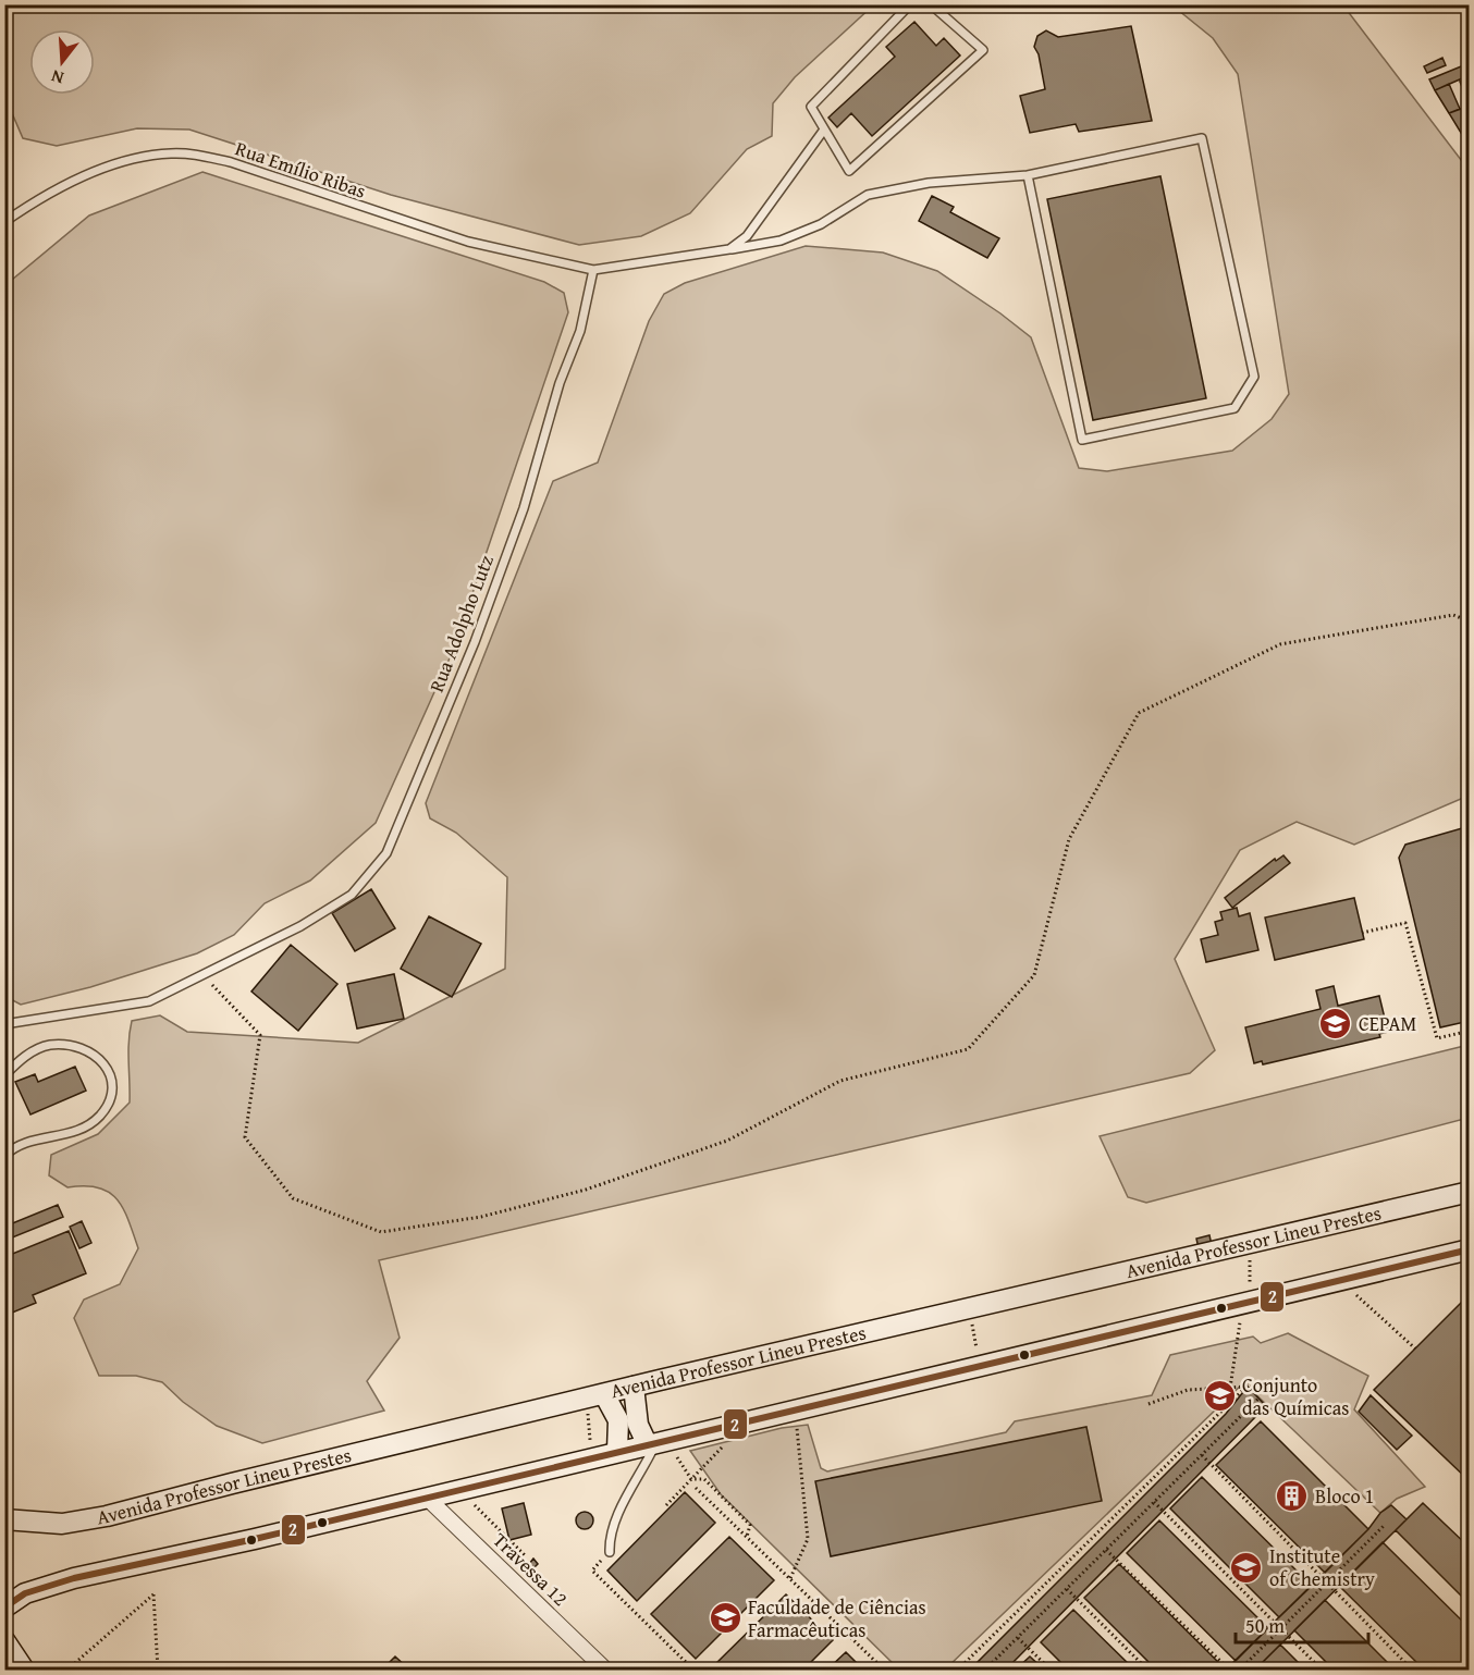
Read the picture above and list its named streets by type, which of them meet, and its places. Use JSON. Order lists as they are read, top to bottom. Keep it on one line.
{"streets":{"main road":["Avenida Professor Lineu Prestes"],"street":["Travessa 12"],"lane":["Rua Emílio Ribas","Rua Adolpho Lutz"]},"crossings":[["Rua Emílio Ribas","Rua Adolpho Lutz"]],"places":{"school or university":["CEPAM","Conjunto das Químicas","Institute of Chemistry","Faculdade de Ciências Farmacêuticas"],"building":["Bloco 1"]},"lines":["transit line 2"],"scale_bar":"50 m","north":"bottom"}
